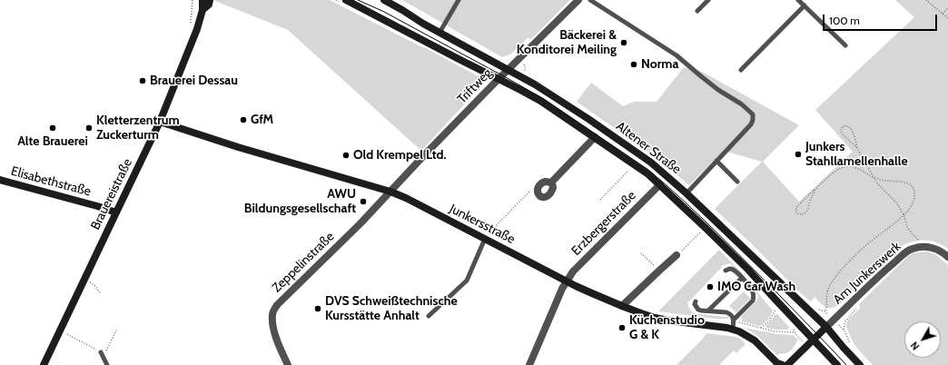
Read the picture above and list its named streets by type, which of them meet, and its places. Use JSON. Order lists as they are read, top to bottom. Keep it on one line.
{"streets":{"street":["Triftweg","Altener Straße","Elisabethstraße","Brauereistraße","Erzbergerstraße","Junkersstraße","Zeppelinstraße","Am Junkerswerk"]},"crossings":[["Triftweg","Altener Straße"],["Triftweg","Junkersstraße"],["Triftweg","Zeppelinstraße"],["Altener Straße","Erzbergerstraße"],["Altener Straße","Am Junkerswerk"],["Elisabethstraße","Brauereistraße"],["Brauereistraße","Junkersstraße"],["Erzbergerstraße","Junkersstraße"],["Junkersstraße","Zeppelinstraße"]],"places":["Bäckerei & Konditorei Meiling","Norma","Brauerei Dessau","GfM","Alte Brauerei","Kletterzentrum Zuckerturm","Junkers Stahllamellenhalle","Old Krempel Ltd.","AWU Bildungsgesellschaft","IMO Car Wash","DVS Schweißtechnische Kursstätte Anhalt","Küchenstudio G & K"],"scale_bar":"100 m","north":"bottom left"}
